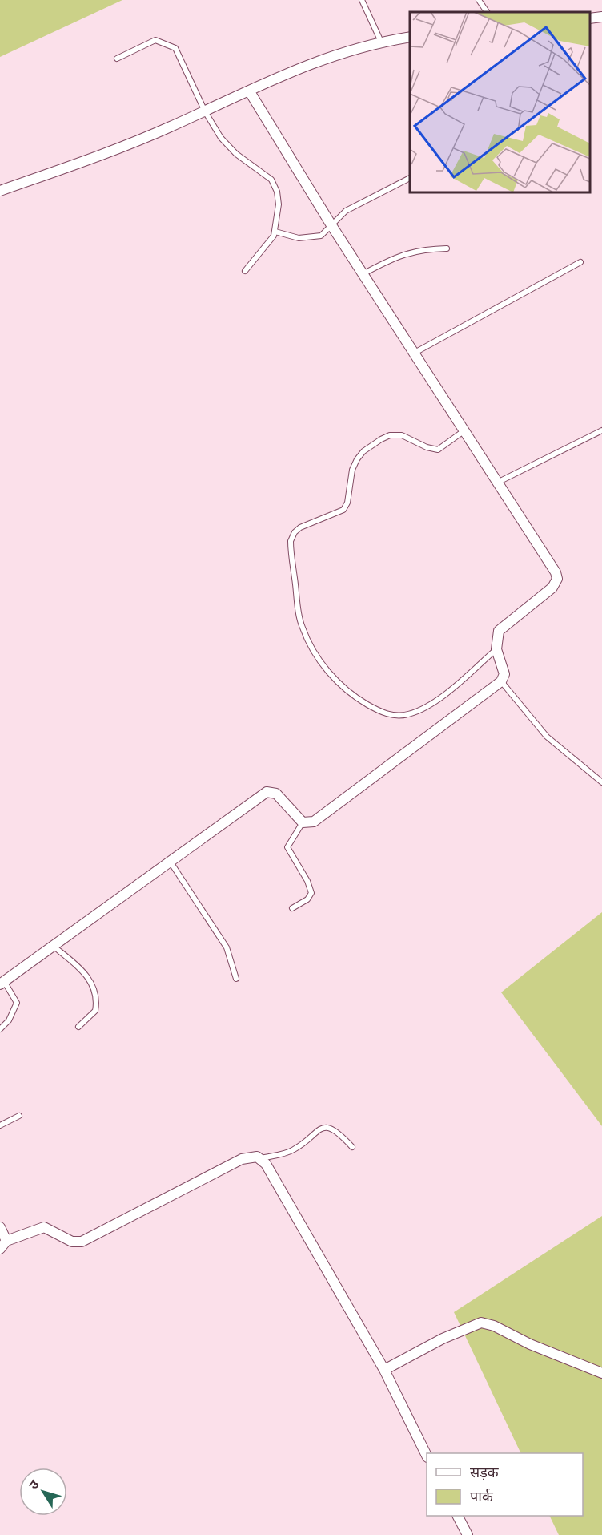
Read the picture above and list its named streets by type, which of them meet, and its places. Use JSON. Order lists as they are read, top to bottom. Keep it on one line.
{"legend":["सड़क","पार्क"],"north":"top left"}
